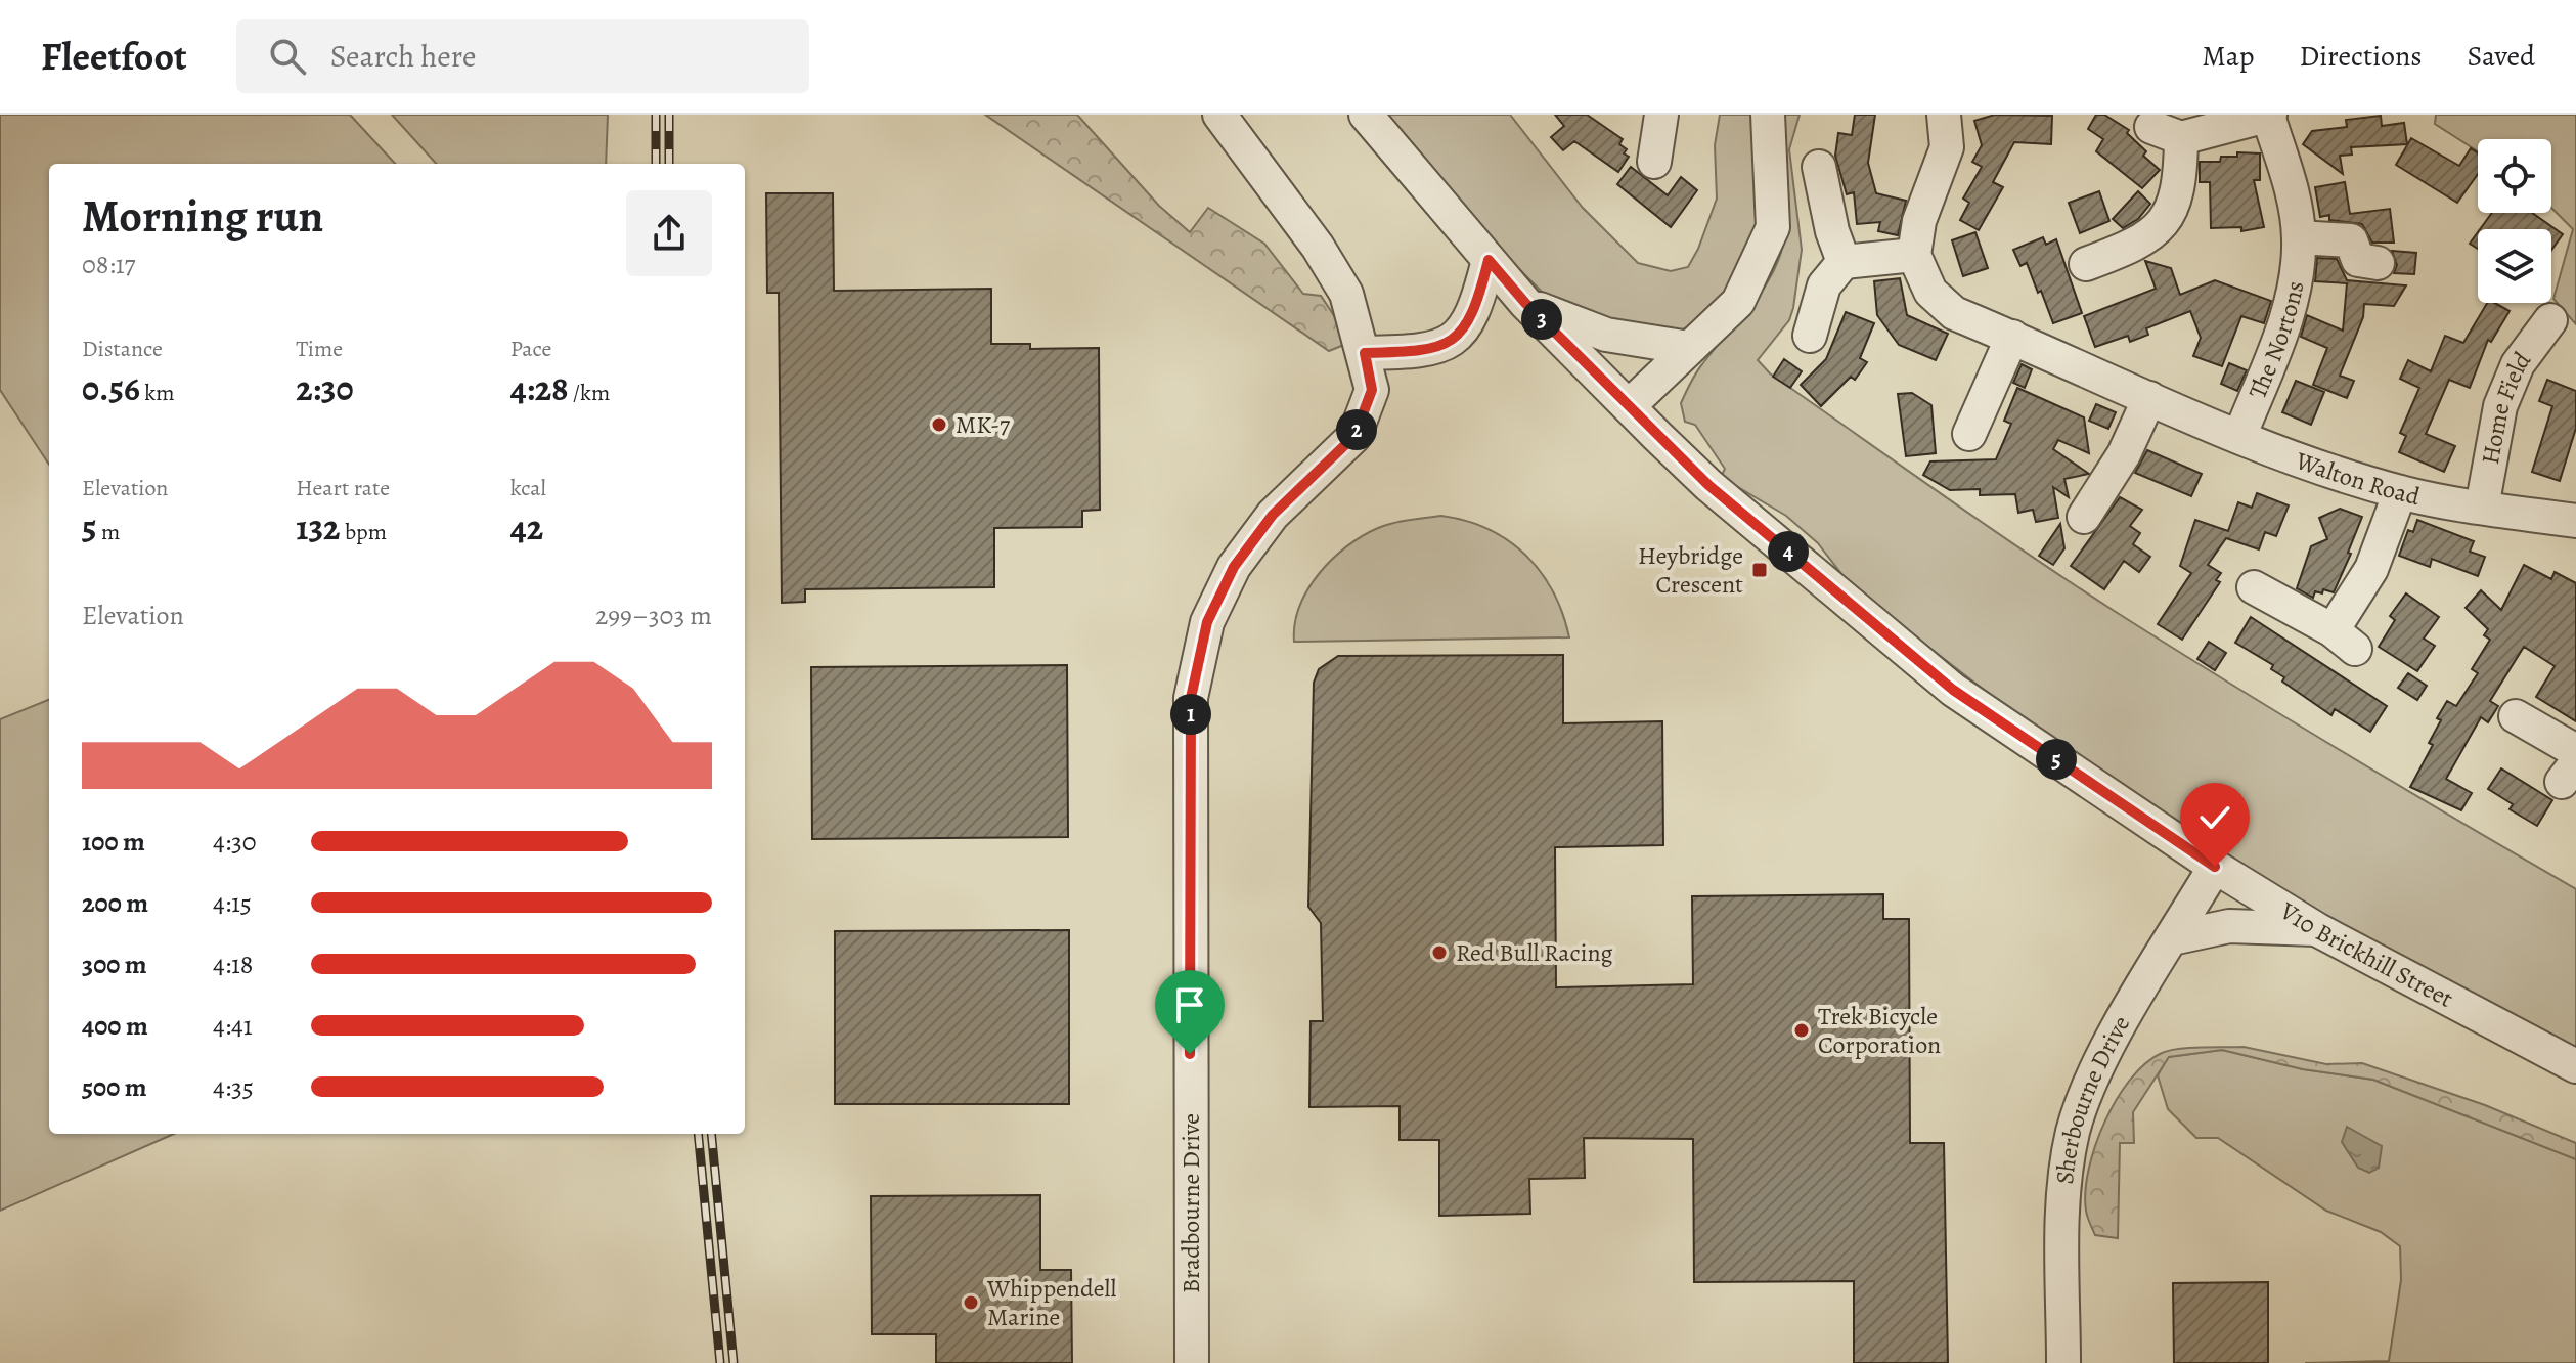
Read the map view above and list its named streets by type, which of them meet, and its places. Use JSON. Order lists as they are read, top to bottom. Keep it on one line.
{"streets":{"street":["The Nortons","Home Field","Walton Road","V10 Brickhill Street","Sherbourne Drive","Bradbourne Drive"]},"crossings":[["The Nortons","Walton Road"],["Home Field","Walton Road"],["V10 Brickhill Street","Sherbourne Drive"]],"places":{"other":["MK-7","Red Bull Racing","Trek Bicycle Corporation","Whippendell Marine"],"transit":["Heybridge Crescent"]},"page":{"header":"Fleetfoot","search":"Search here","nav":["Map","Directions","Saved"],"heading":["Morning run","08:17"],"pins":["3","2","4","1","5"],"stats":[["Distance","0.56 km"],["Time","2:30"],["Pace","4:28 /km"],["Elevation","5 m"],["Heart rate","132 bpm"],["kcal","42"]],"chart":["Elevation","299–303 m"],"list":[{"name":"100 m","note":"4:30"},{"name":"200 m","note":"4:15"},{"name":"300 m","note":"4:18"},{"name":"400 m","note":"4:41"},{"name":"500 m","note":"4:35"}]}}
